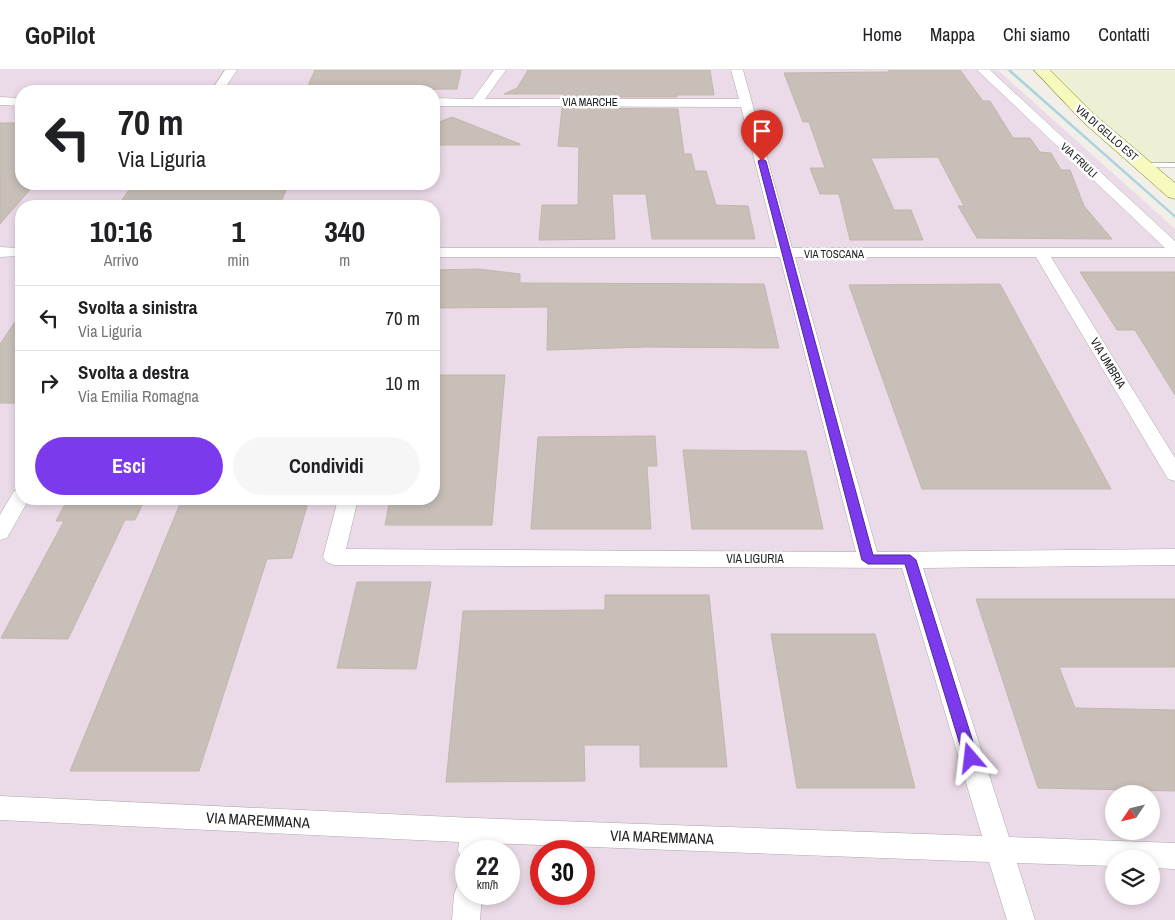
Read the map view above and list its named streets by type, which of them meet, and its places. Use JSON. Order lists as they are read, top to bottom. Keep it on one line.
{"streets":{"main road":["VIA DI GELLO EST"],"street":["VIA MARCHE","VIA FRIULI","VIA TOSCANA","VIA UMBRIA","VIA LIGURIA","VIA MAREMMANA"]},"crossings":[["VIA TOSCANA","VIA UMBRIA"]],"north":"bottom left","page":{"header":"GoPilot","nav":["Home","Mappa","Chi siamo","Contatti"],"turn":["70 m","Via Liguria"],"eta":["10:16","Arrivo","1","min","340","m"],"list":[{"name":"Svolta a sinistra","note":"Via Liguria","value":"70 m"},{"name":"Svolta a destra","note":"Via Emilia Romagna","value":"10 m"}],"buttons":["Esci","Condividi"],"speed":"22 km/h","limit":"30"}}
